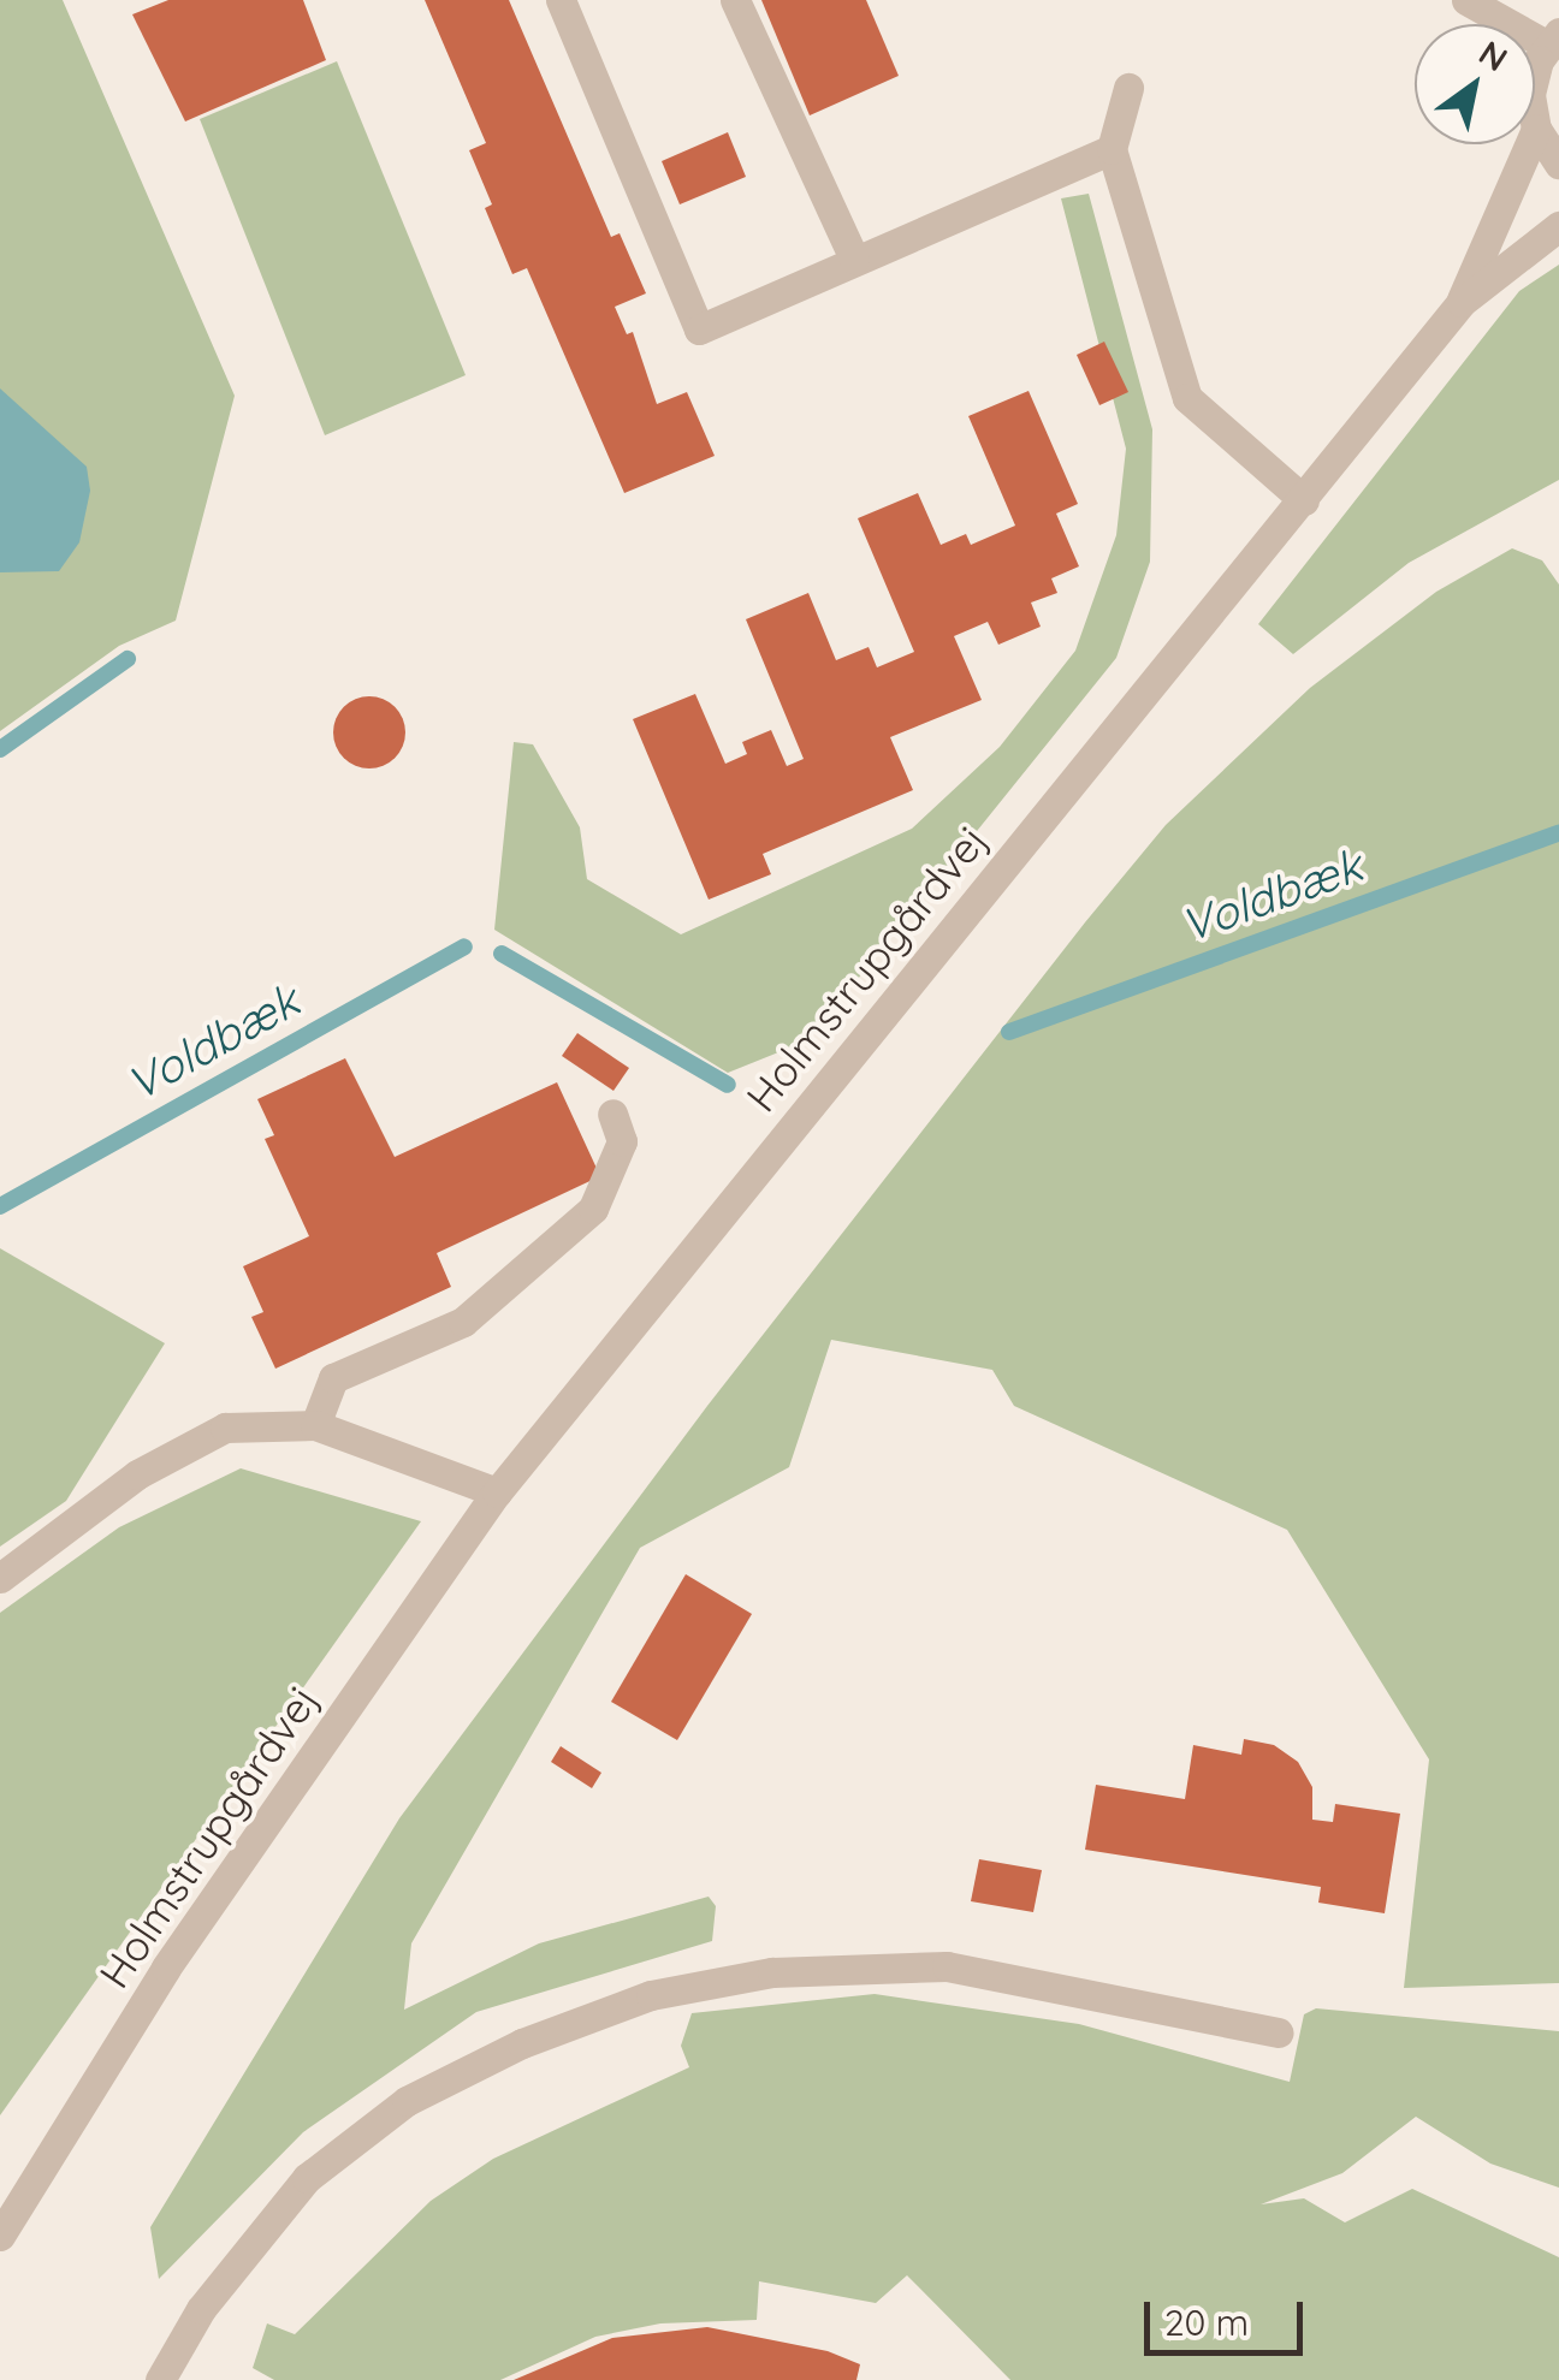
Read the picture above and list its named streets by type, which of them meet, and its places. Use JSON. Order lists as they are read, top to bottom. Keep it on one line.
{"streets":{"street":["Holmstrupgårdvej"]},"water":["Voldbæk"],"scale_bar":"20 m","north":"top right"}
